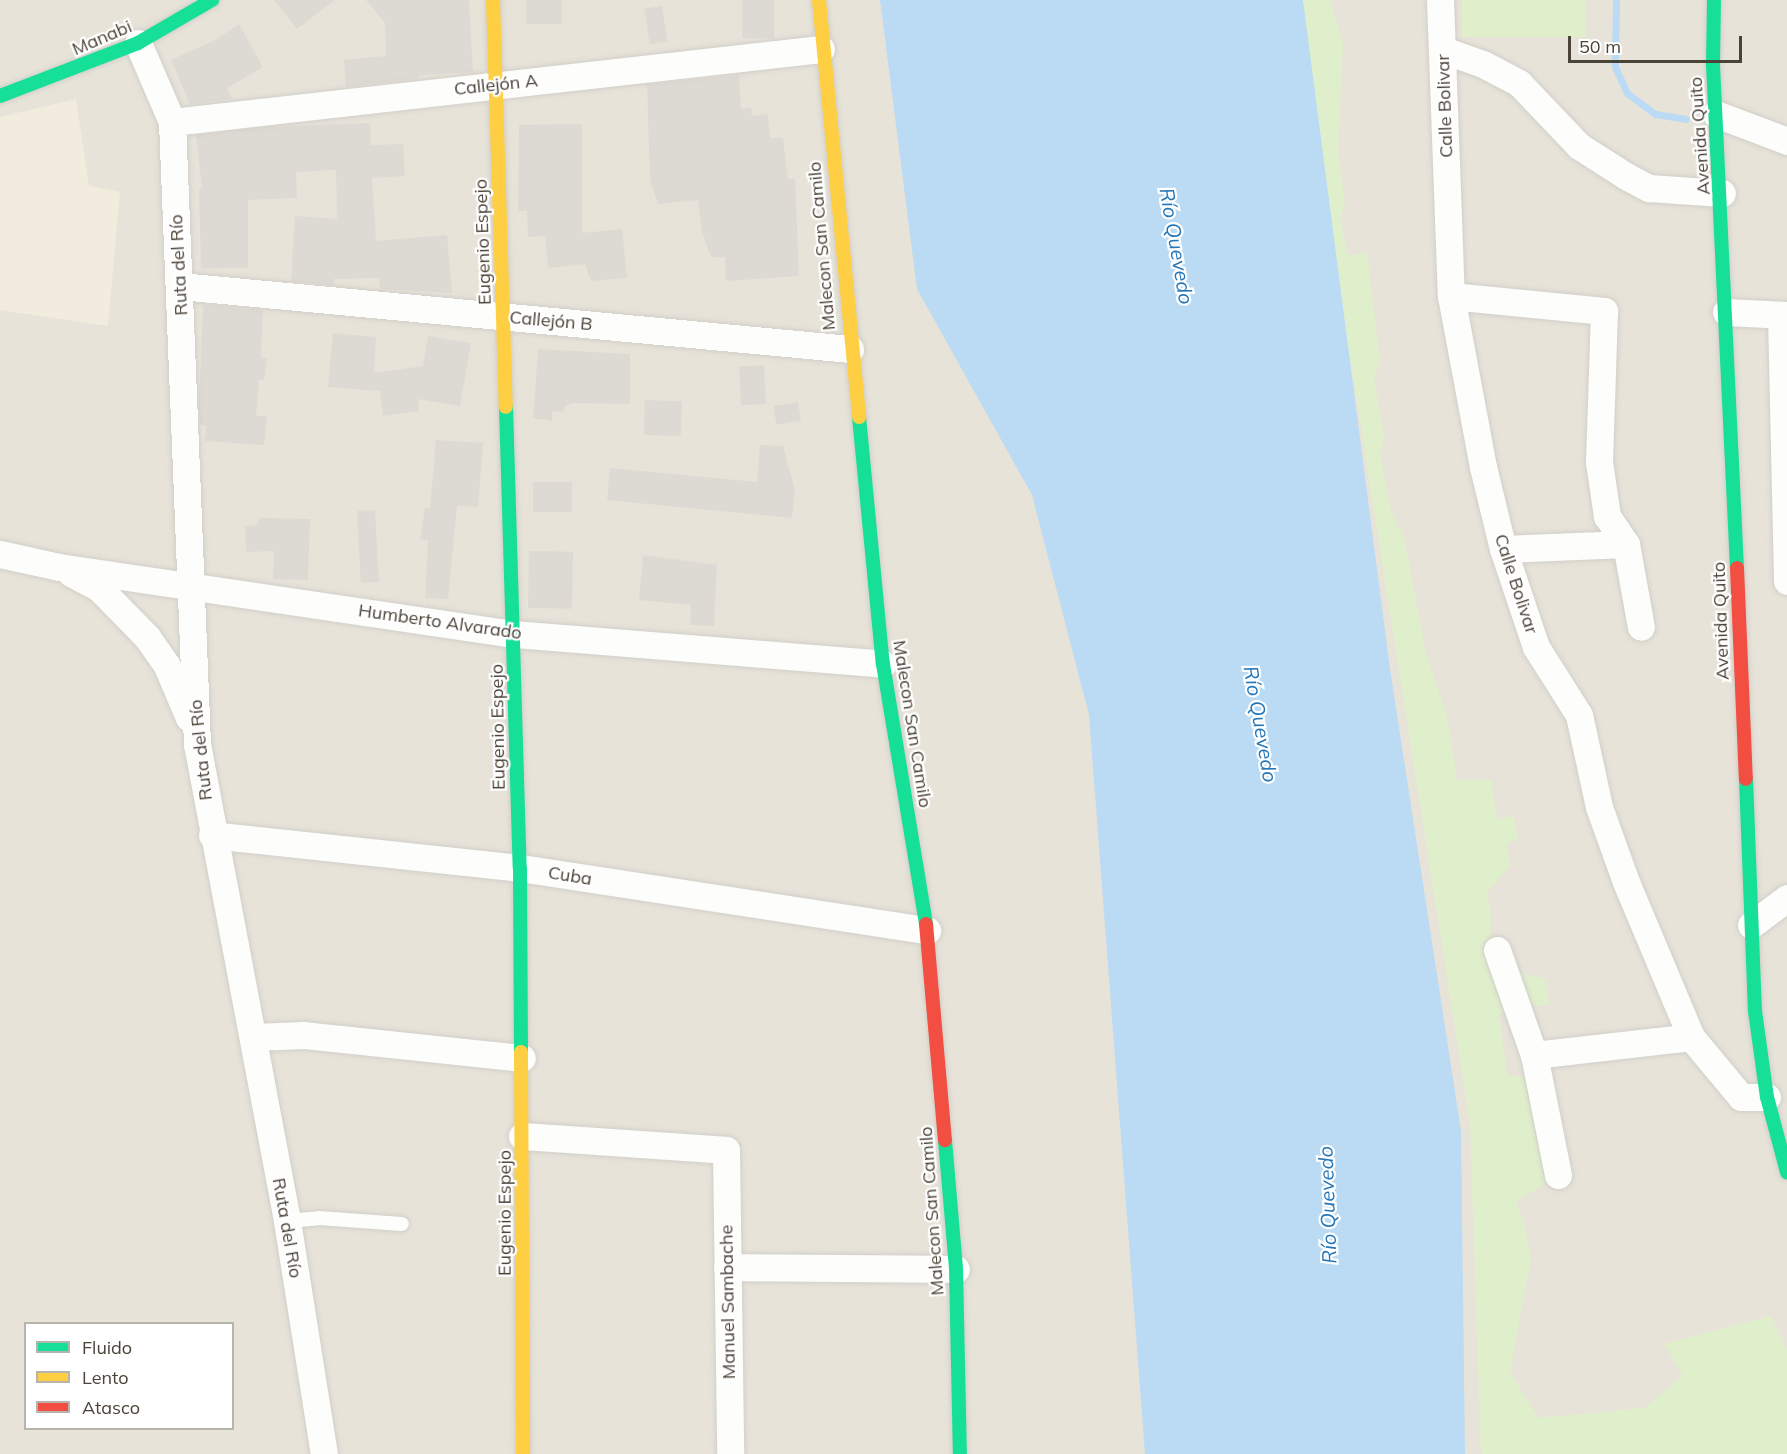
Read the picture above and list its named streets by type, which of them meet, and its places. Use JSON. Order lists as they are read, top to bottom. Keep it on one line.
{"streets":{"main road":["Manabi","Avenida Quito","Eugenio Espejo","Malecon San Camilo"],"street":["Callejón A","Calle Bolivar","Ruta del Río","Callejón B","Humberto Alvarado","Cuba","Manuel Sambache"]},"crossings":[["Manabi","Ruta del Río"],["Callejón A","Eugenio Espejo"],["Callejón A","Malecon San Camilo"],["Callejón A","Ruta del Río"],["Calle Bolivar","Avenida Quito"],["Eugenio Espejo","Callejón B"],["Eugenio Espejo","Humberto Alvarado"],["Eugenio Espejo","Cuba"],["Eugenio Espejo","Manuel Sambache"],["Malecon San Camilo","Callejón B"],["Malecon San Camilo","Humberto Alvarado"],["Malecon San Camilo","Cuba"],["Ruta del Río","Callejón B"],["Ruta del Río","Humberto Alvarado"],["Ruta del Río","Cuba"]],"water":["Río Quevedo"],"legend":["Fluido","Lento","Atasco"],"scale_bar":"50 m"}
